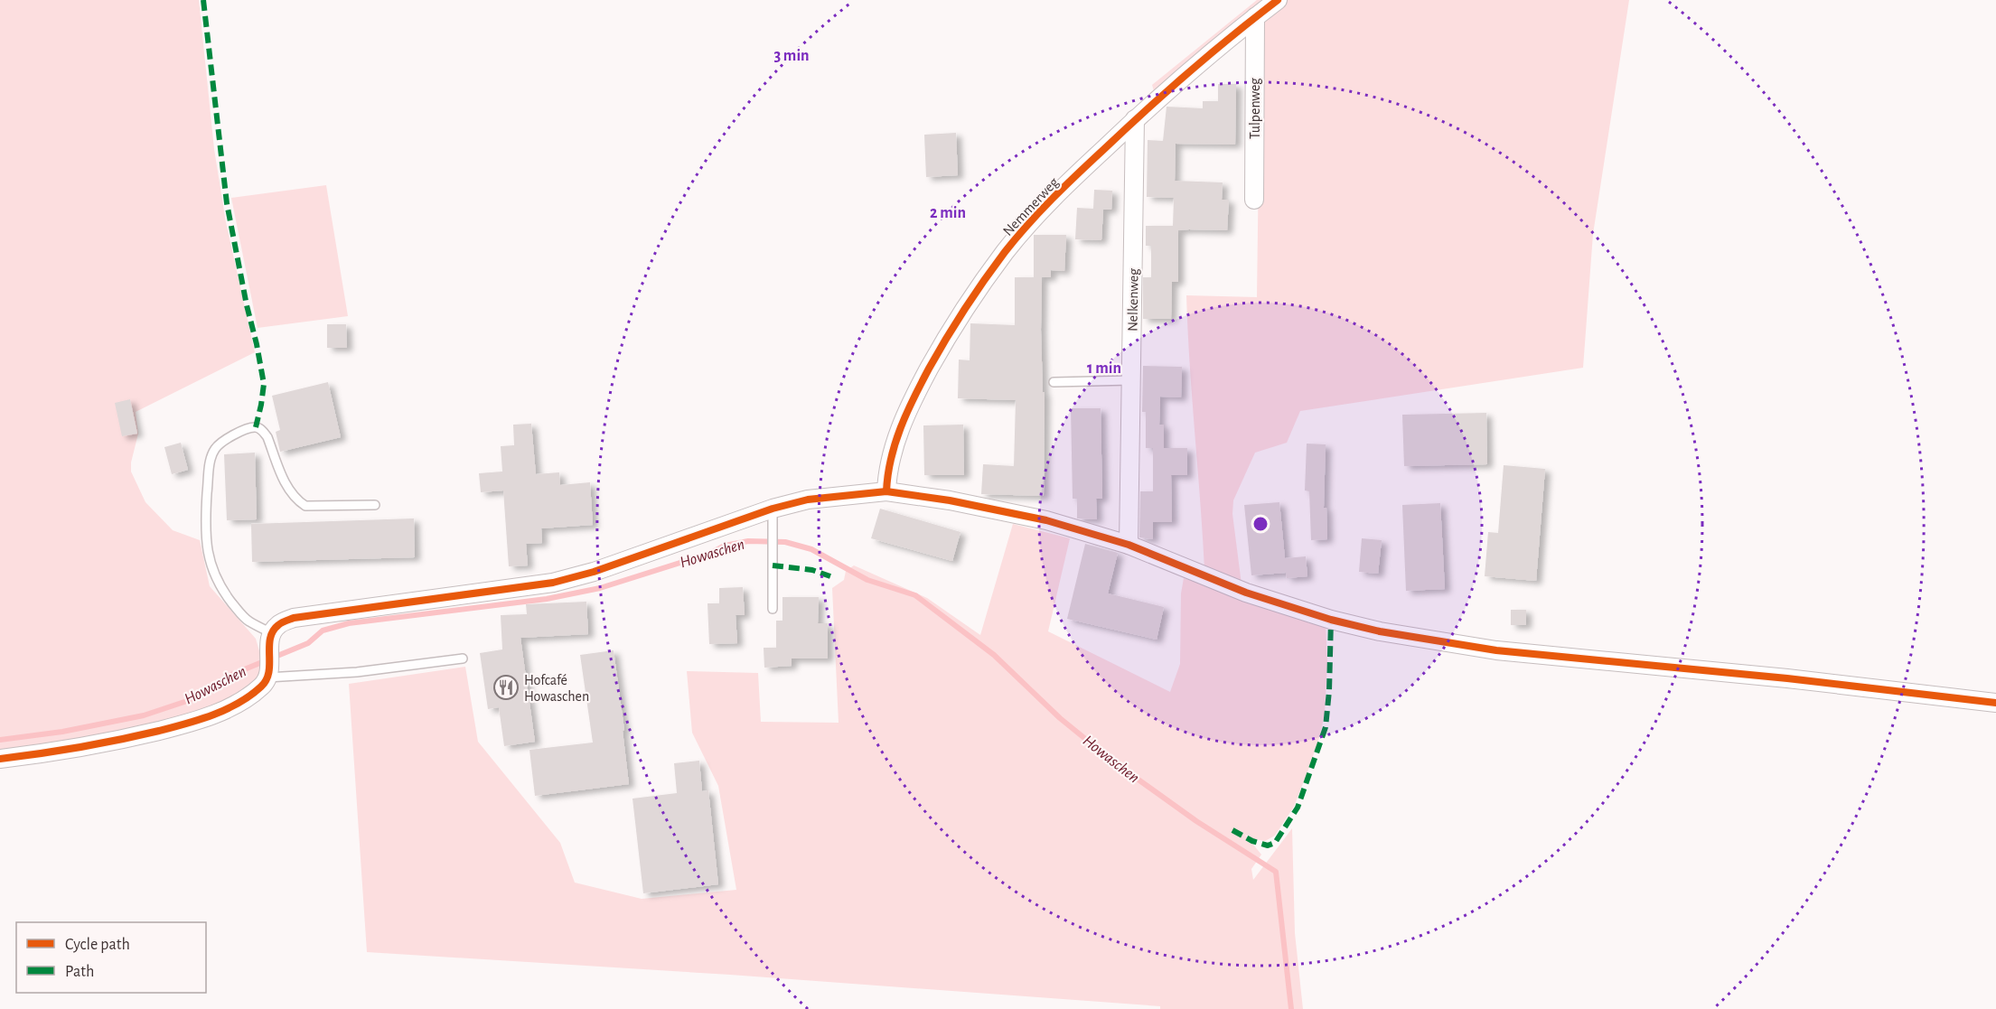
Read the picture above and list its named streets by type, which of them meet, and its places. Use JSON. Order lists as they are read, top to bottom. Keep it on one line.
{"streets":{"street":["Tulpenweg","Nemmerweg","Nelkenweg"]},"crossings":[["Tulpenweg","Nemmerweg"],["Nemmerweg","Nelkenweg"]],"water":["Howaschen"],"places":{"restaurant":["Hofcafé Howaschen"]},"legend":["Cycle path","Path"],"rings":["3 min","2 min","1 min"]}
